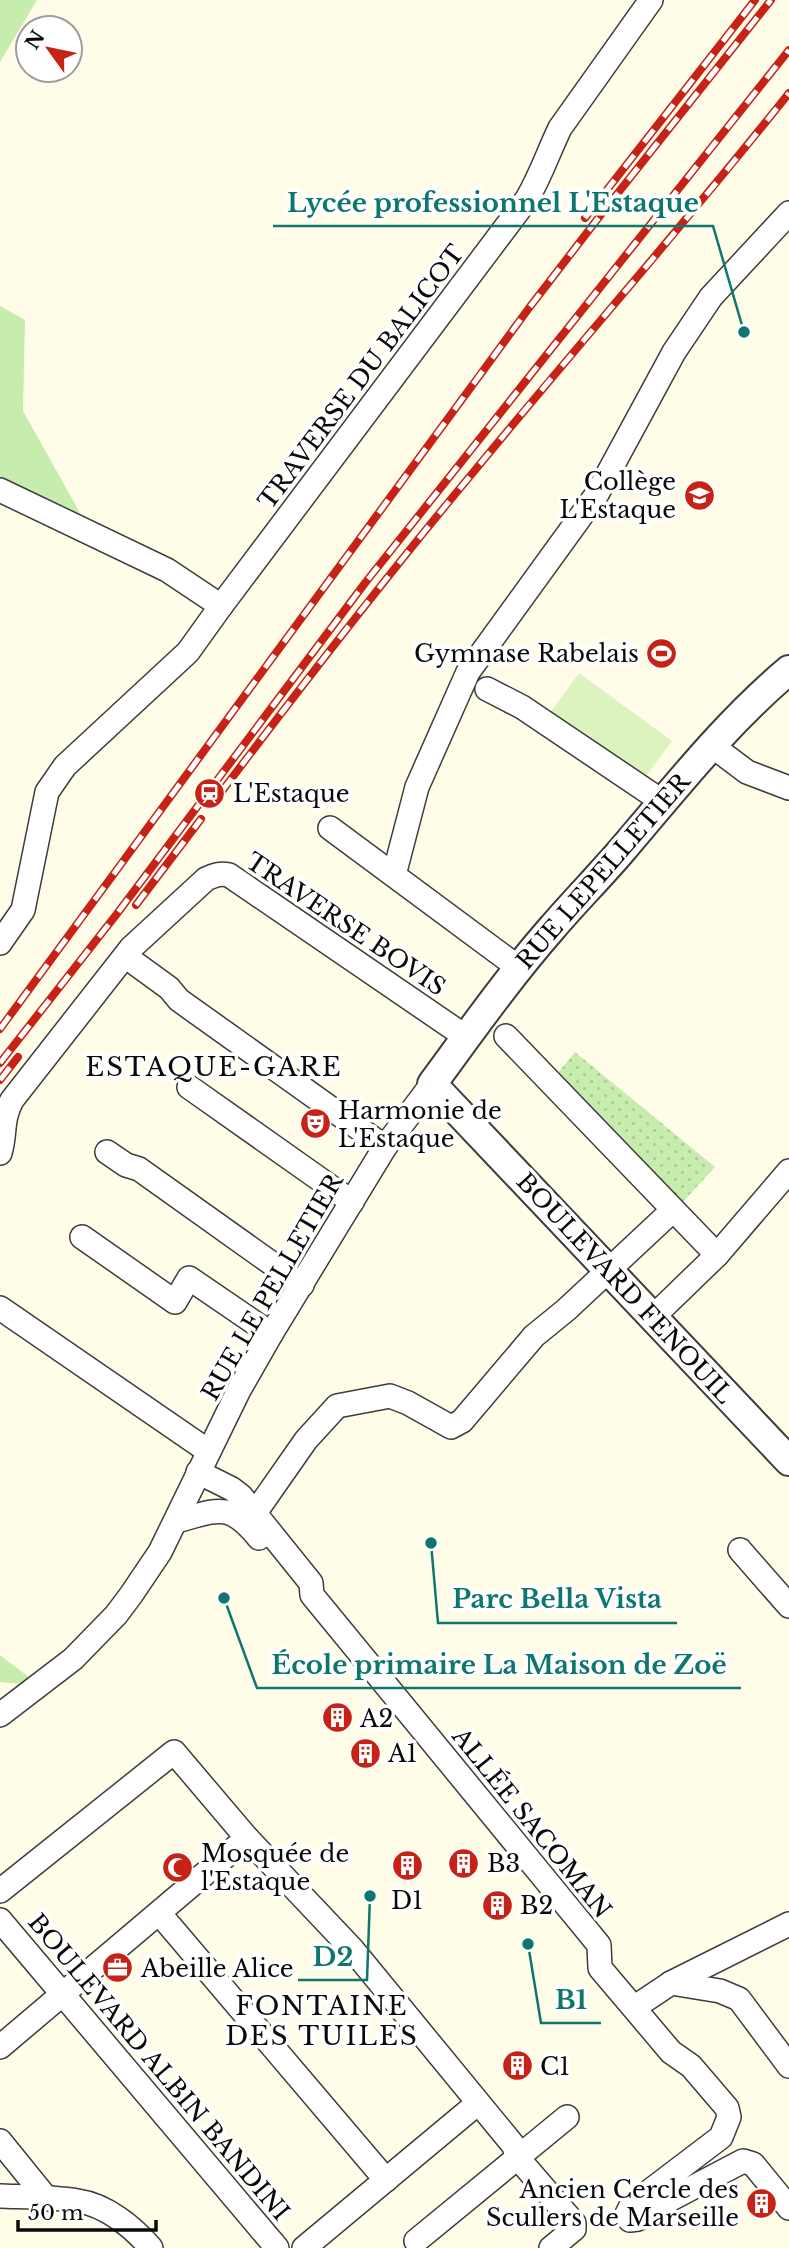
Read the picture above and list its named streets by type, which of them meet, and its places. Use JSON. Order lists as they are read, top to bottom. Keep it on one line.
{"streets":{"street":["TRAVERSE DU BALICOT","RUE LEPELLETIER","TRAVERSE BOVIS","RUE LE PELLETIER","BOULEVARD FENOUIL","ALLÉE SACOMAN","BOULEVARD ALBIN BANDINI"]},"crossings":[["RUE LEPELLETIER","TRAVERSE BOVIS"],["RUE LEPELLETIER","RUE LE PELLETIER"],["RUE LEPELLETIER","BOULEVARD FENOUIL"],["RUE LE PELLETIER","BOULEVARD FENOUIL"],["RUE LE PELLETIER","ALLÉE SACOMAN"]],"districts":["ESTAQUE-GARE","FONTAINE DES TUILES"],"places":{"other":["Lycée professionnel L'Estaque","Parc Bella Vista","École primaire La Maison de Zoë","D2","B1"],"school or university":["Collège L'Estaque"],"sports":["Gymnase Rabelais"],"station":["L'Estaque"],"theatre":["Harmonie de L'Estaque"],"building":["A2","A1","B3","D1","B2","C1","Ancien Cercle des Scullers de Marseille"],"mosque":["Mosquée de l'Estaque"],"office":["Abeille Alice"]},"scale_bar":"50 m","north":"top left"}
